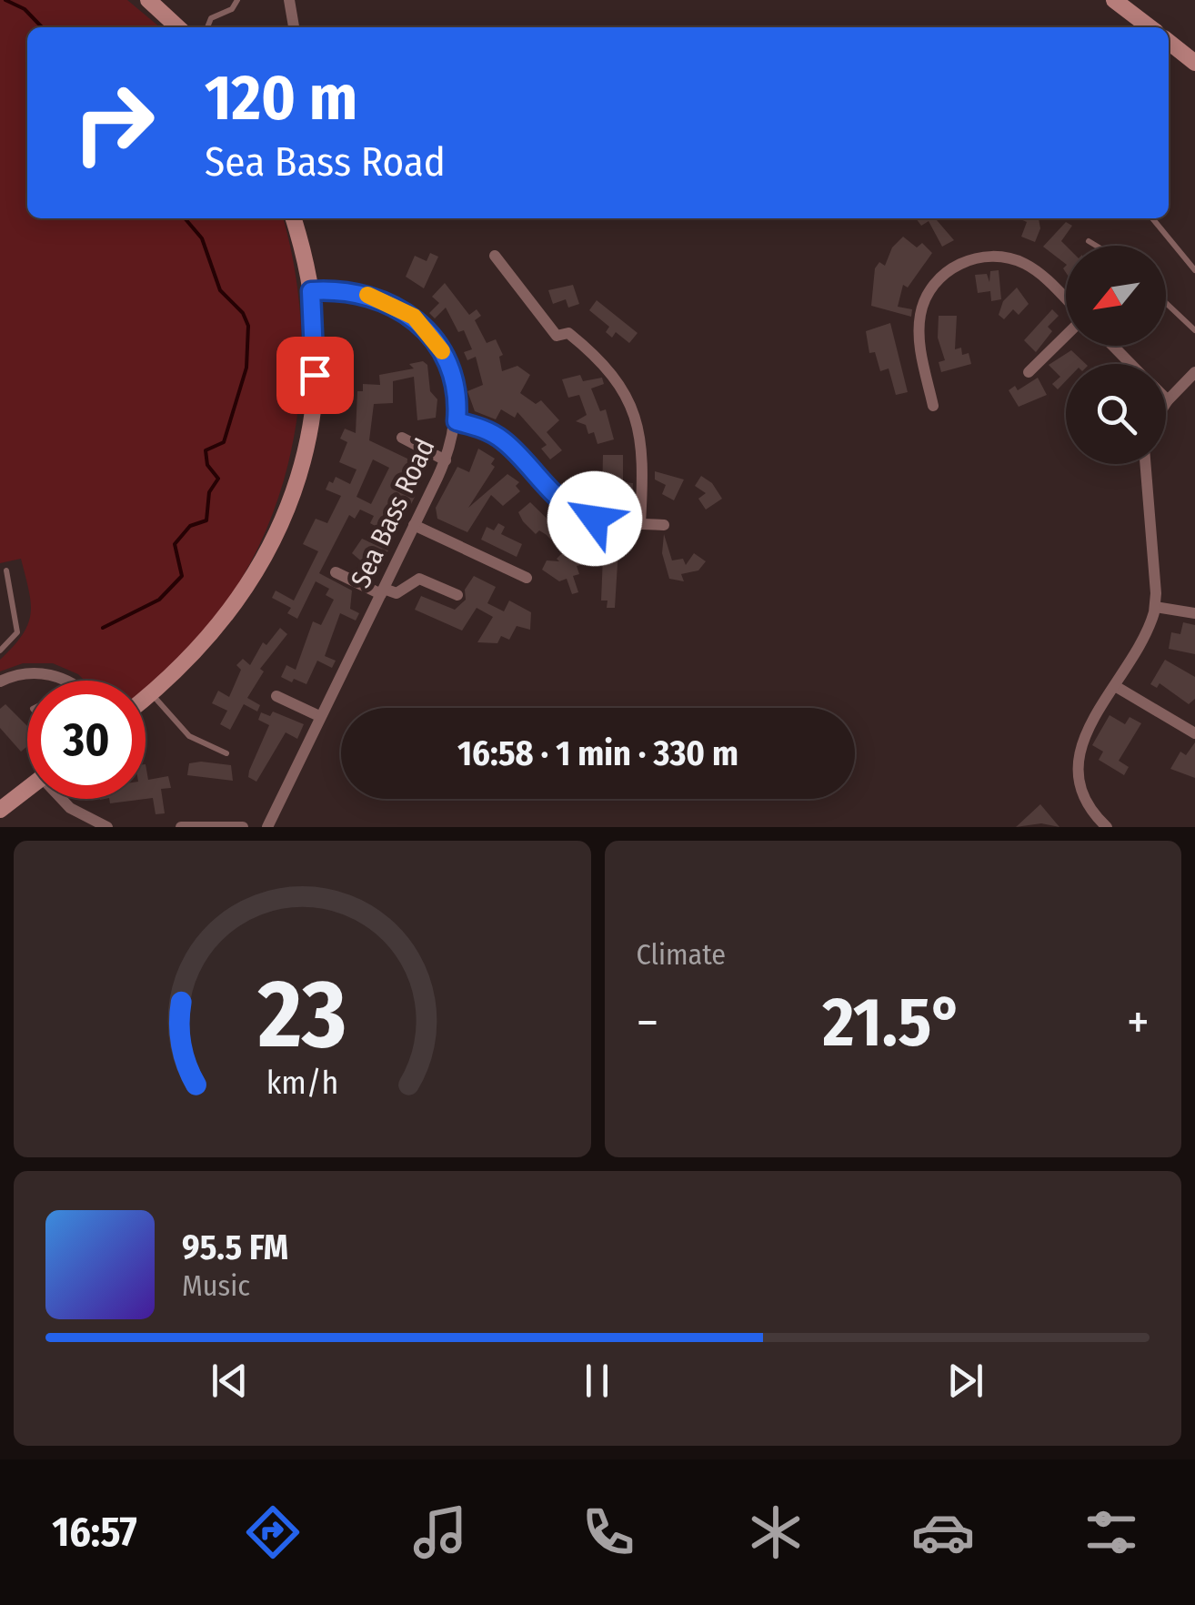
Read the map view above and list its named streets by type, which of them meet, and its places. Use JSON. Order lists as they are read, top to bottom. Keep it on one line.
{"streets":{"street":["Sea Bass Road"]},"north":"bottom left","page":{"turn":["120 m","Sea Bass Road"],"limit":"30","trip":"16:58 · 1 min · 330 m","tile":"Climate","heat":["−","21.5°","+"],"song":["95.5 FM","Music"],"tabs":"16:57","gauge":["23","km/h"]}}
